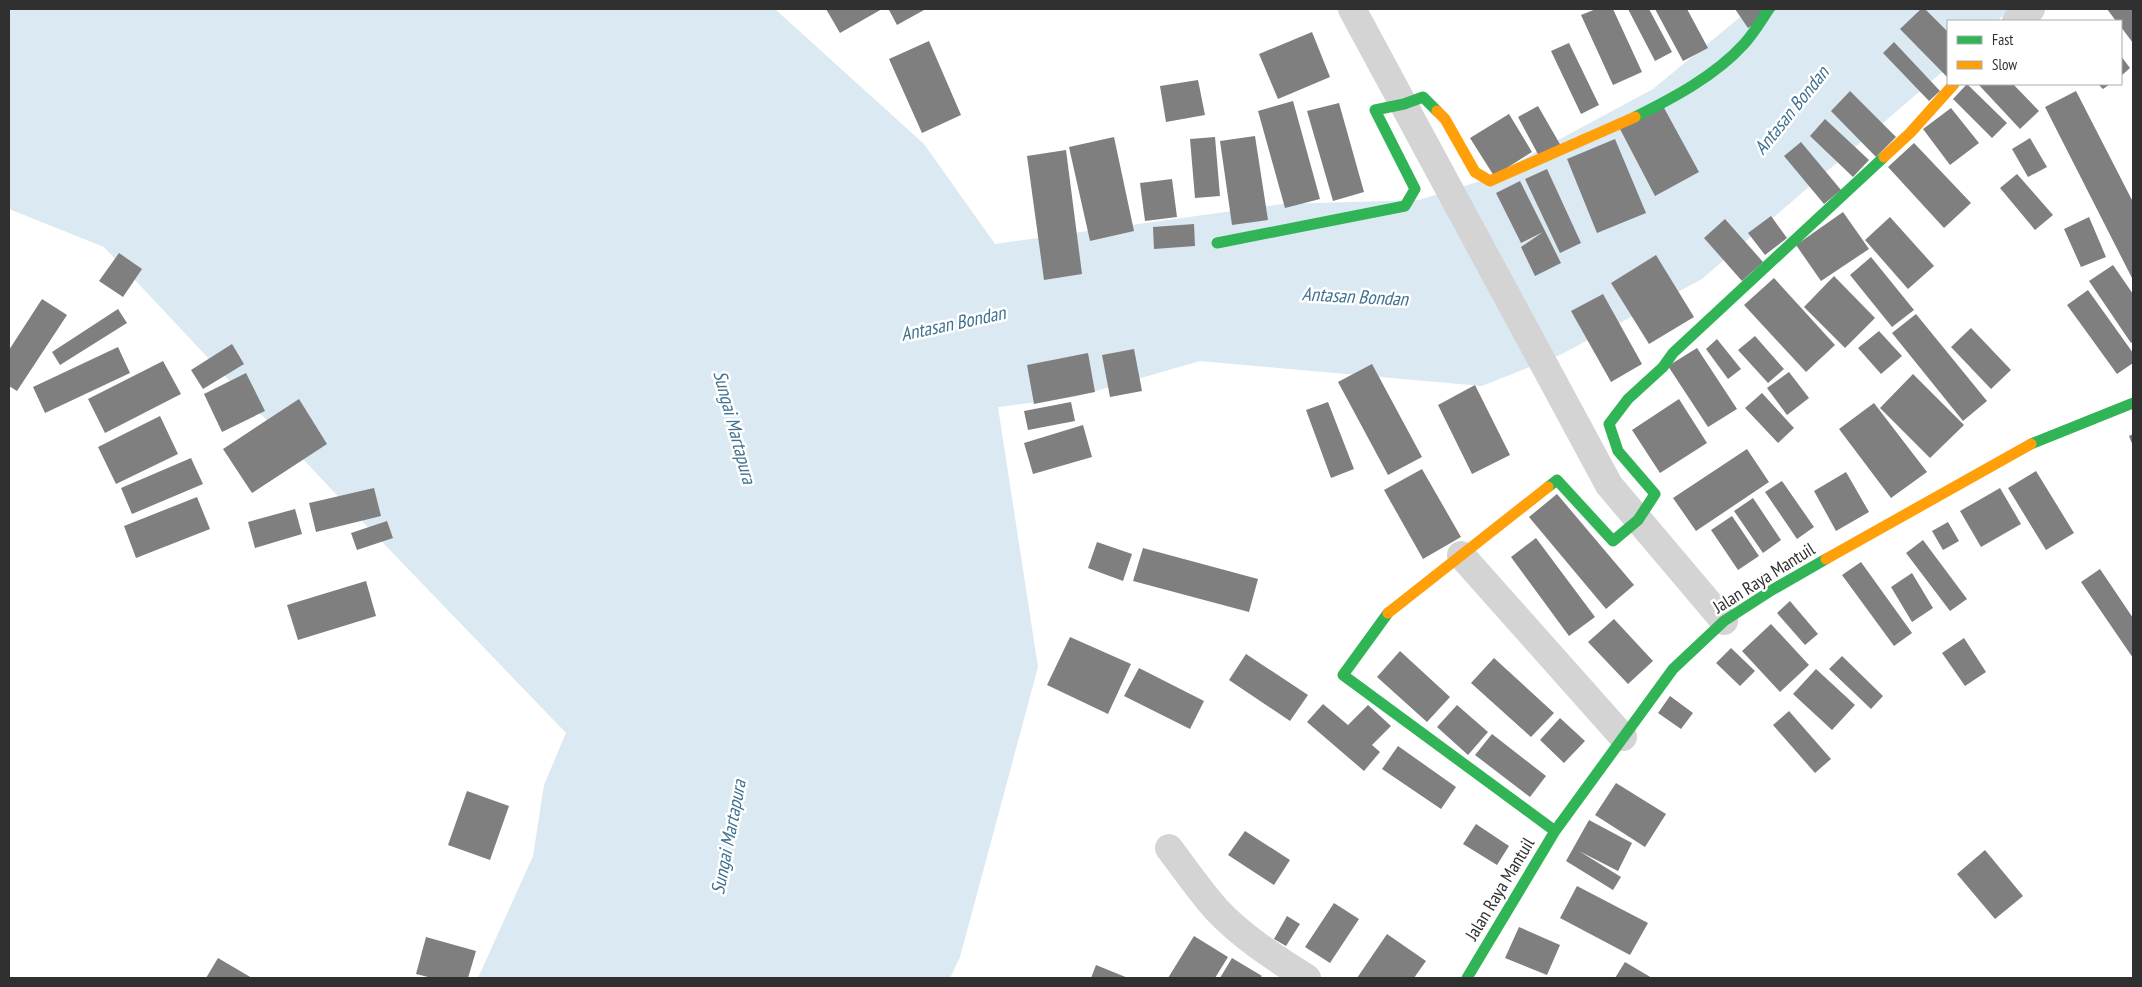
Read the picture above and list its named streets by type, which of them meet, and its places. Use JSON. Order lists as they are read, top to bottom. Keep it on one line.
{"streets":{"street":["Jalan Raya Mantuil"]},"water":["Antasan Bondan","Sungai Martapura"],"legend":["Fast","Slow"]}
